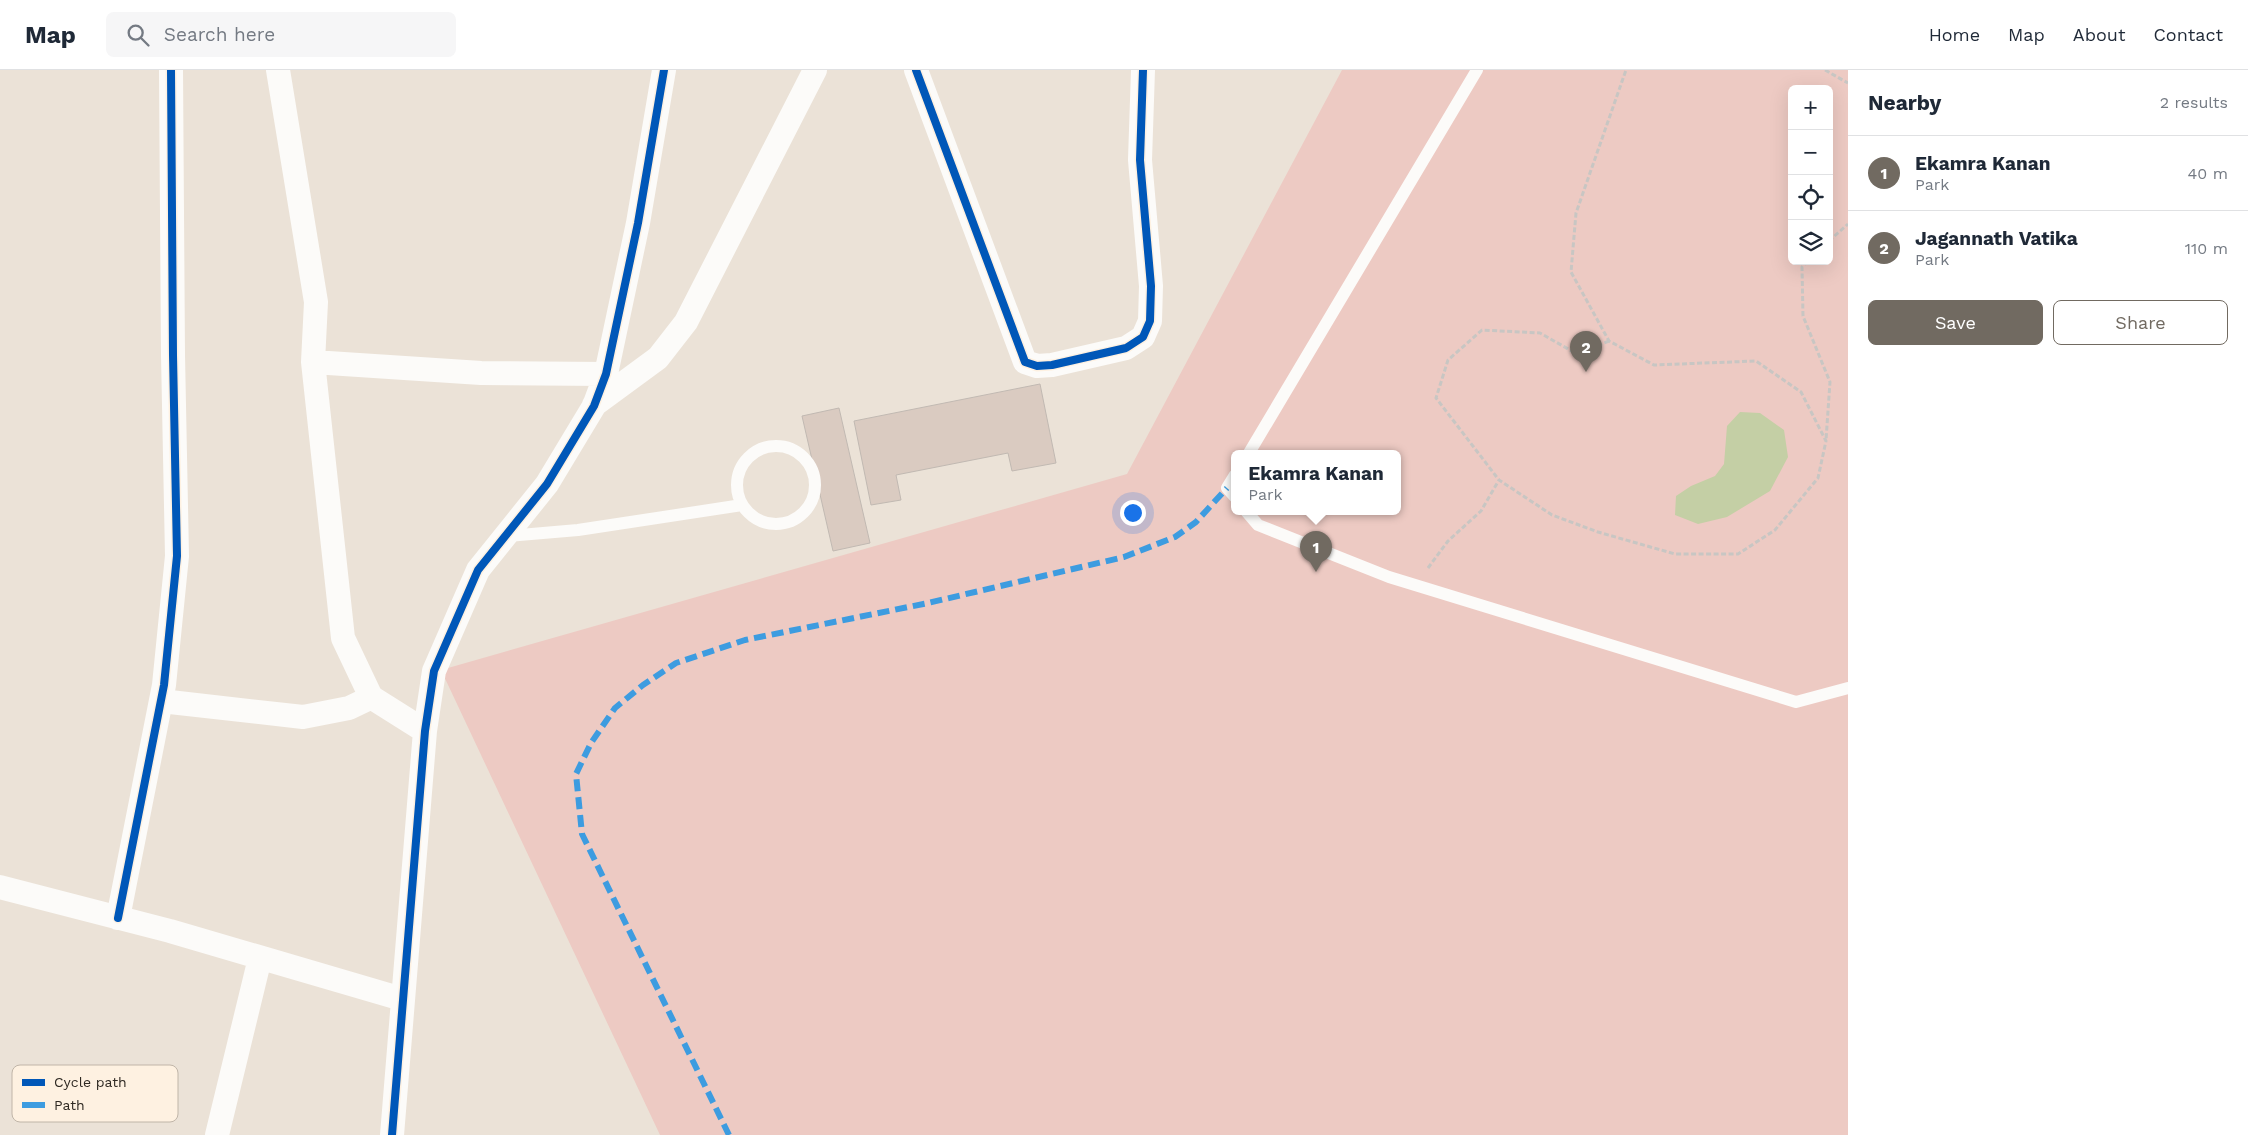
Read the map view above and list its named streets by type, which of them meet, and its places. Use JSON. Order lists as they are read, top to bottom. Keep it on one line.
{"legend":["Cycle path","Path"],"page":{"header":"Map","search":"Search here","nav":["Home","Map","About","Contact"],"heading":["Nearby","2 results"],"map_buttons":["+","−"],"list":[{"mark":"1","name":"Ekamra Kanan","note":"Park","value":"40 m"},{"mark":"2","name":"Jagannath Vatika","note":"Park","value":"110 m"}],"buttons":["Save","Share"],"pins":["2","1"],"popup":["Ekamra Kanan","Park"]}}
